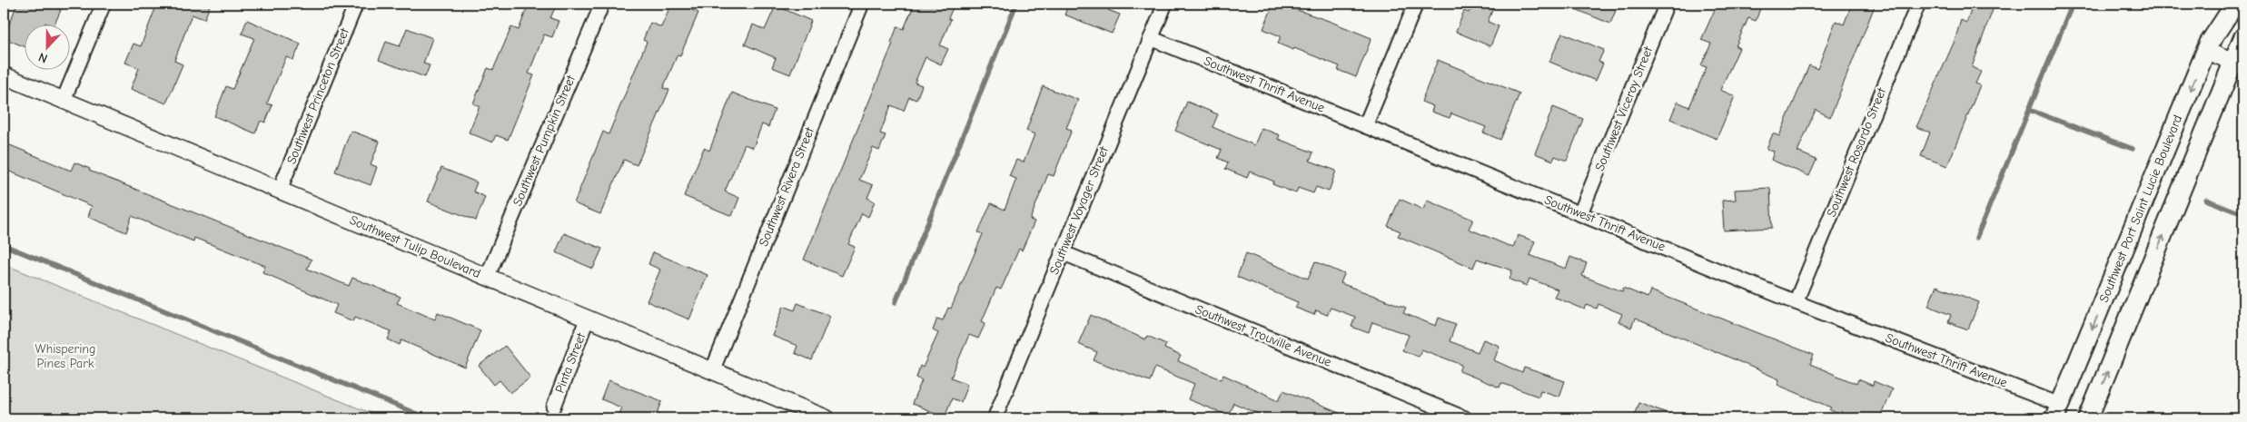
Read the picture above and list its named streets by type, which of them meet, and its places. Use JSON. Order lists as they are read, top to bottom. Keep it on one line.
{"streets":{"main road":["Southwest Port Saint Lucie Boulevard"],"street":["Southwest Thrift Avenue","Southwest Princeton Street","Southwest Viceroy Street","Southwest Pumpkin Street","Southwest Rosardo Street","Southwest Rivera Street","Southwest Voyager Street","Southwest Tulip Boulevard","Southwest Trouville Avenue","Pinta Street"]},"crossings":[["Southwest Thrift Avenue","Southwest Viceroy Street"],["Southwest Thrift Avenue","Southwest Rosardo Street"],["Southwest Thrift Avenue","Southwest Port Saint Lucie Boulevard"],["Southwest Thrift Avenue","Southwest Voyager Street"],["Southwest Princeton Street","Southwest Tulip Boulevard"],["Southwest Pumpkin Street","Southwest Tulip Boulevard"],["Southwest Rivera Street","Southwest Tulip Boulevard"],["Southwest Voyager Street","Southwest Trouville Avenue"],["Southwest Tulip Boulevard","Pinta Street"]],"parks":["Whispering Pines Park"],"north":"bottom"}
